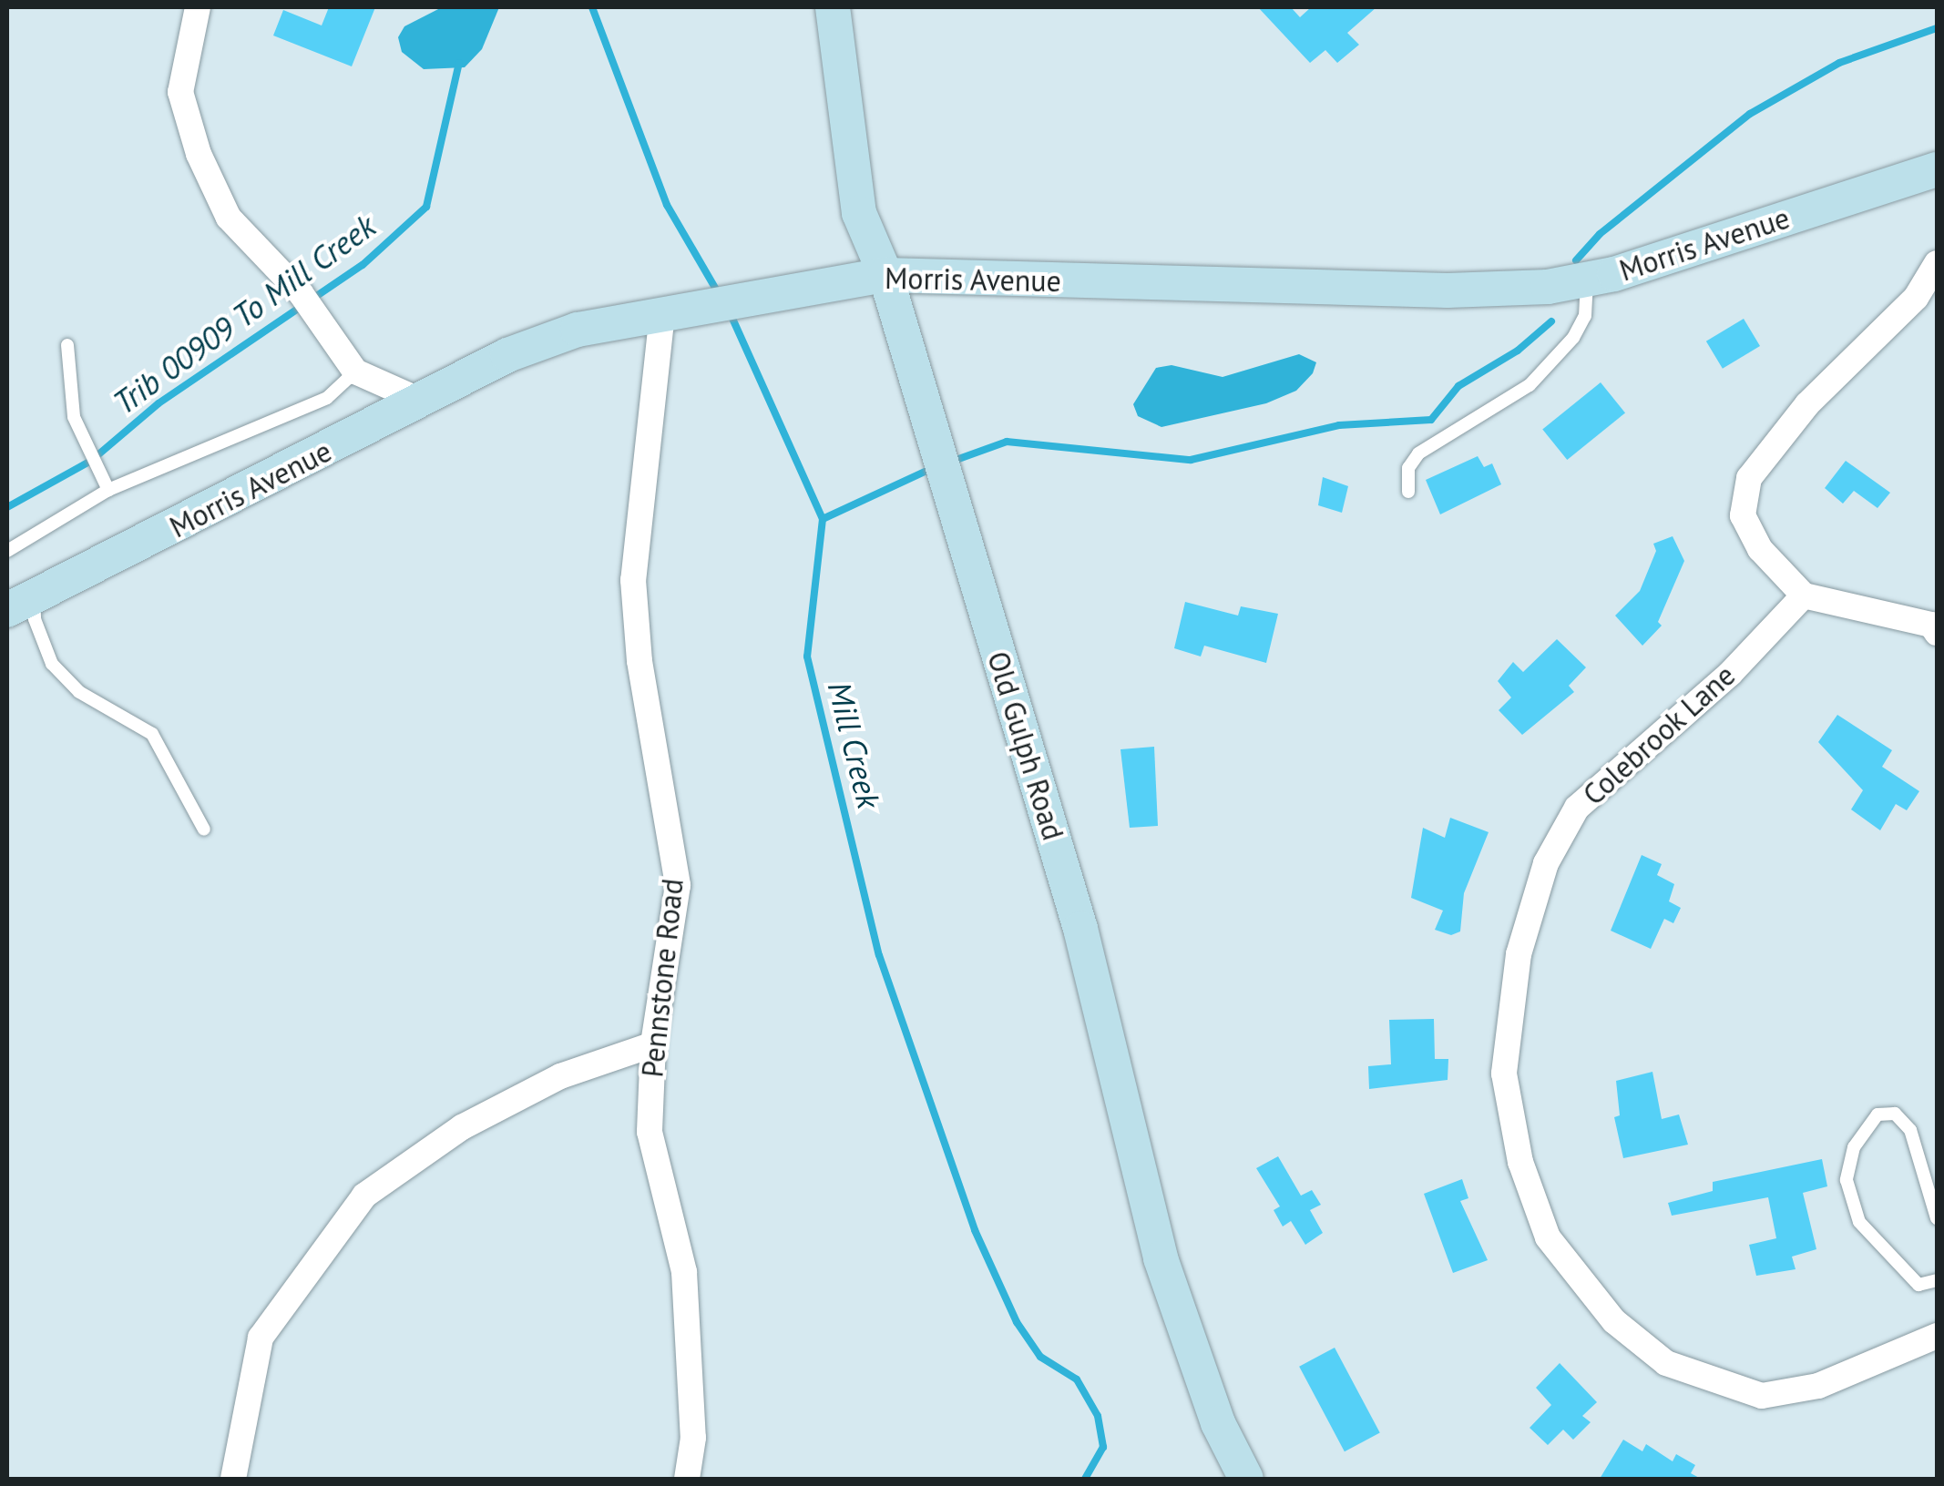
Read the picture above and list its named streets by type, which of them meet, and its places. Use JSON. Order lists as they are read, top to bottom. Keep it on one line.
{"streets":{"street":["Morris Avenue","Colebrook Lane","Old Gulph Road","Pennstone Road"]},"crossings":[["Morris Avenue","Old Gulph Road"],["Morris Avenue","Pennstone Road"]],"water":["Trib 00909 To Mill Creek","Mill Creek"]}
